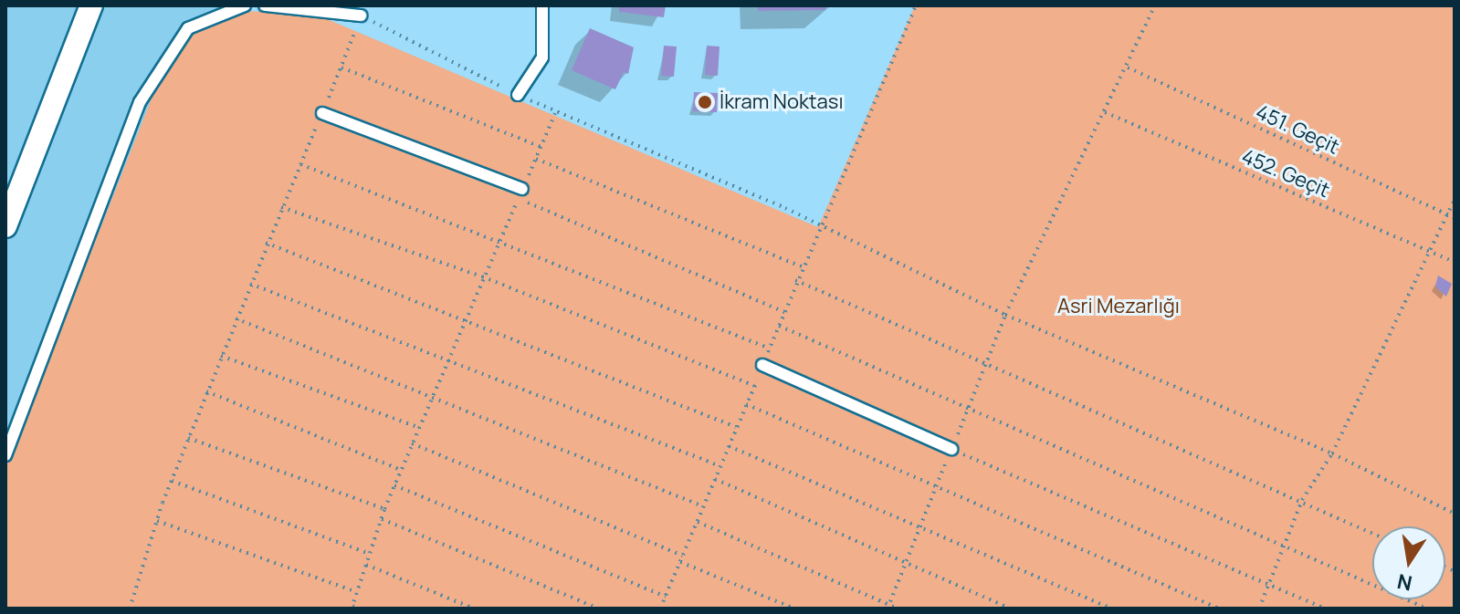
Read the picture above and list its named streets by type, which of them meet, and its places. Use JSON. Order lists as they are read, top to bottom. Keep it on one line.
{"streets":{"path":["451. Geçit","452. Geçit"]},"parks":["Asri Mezarlığı"],"places":["İkram Noktası"],"north":"bottom"}
